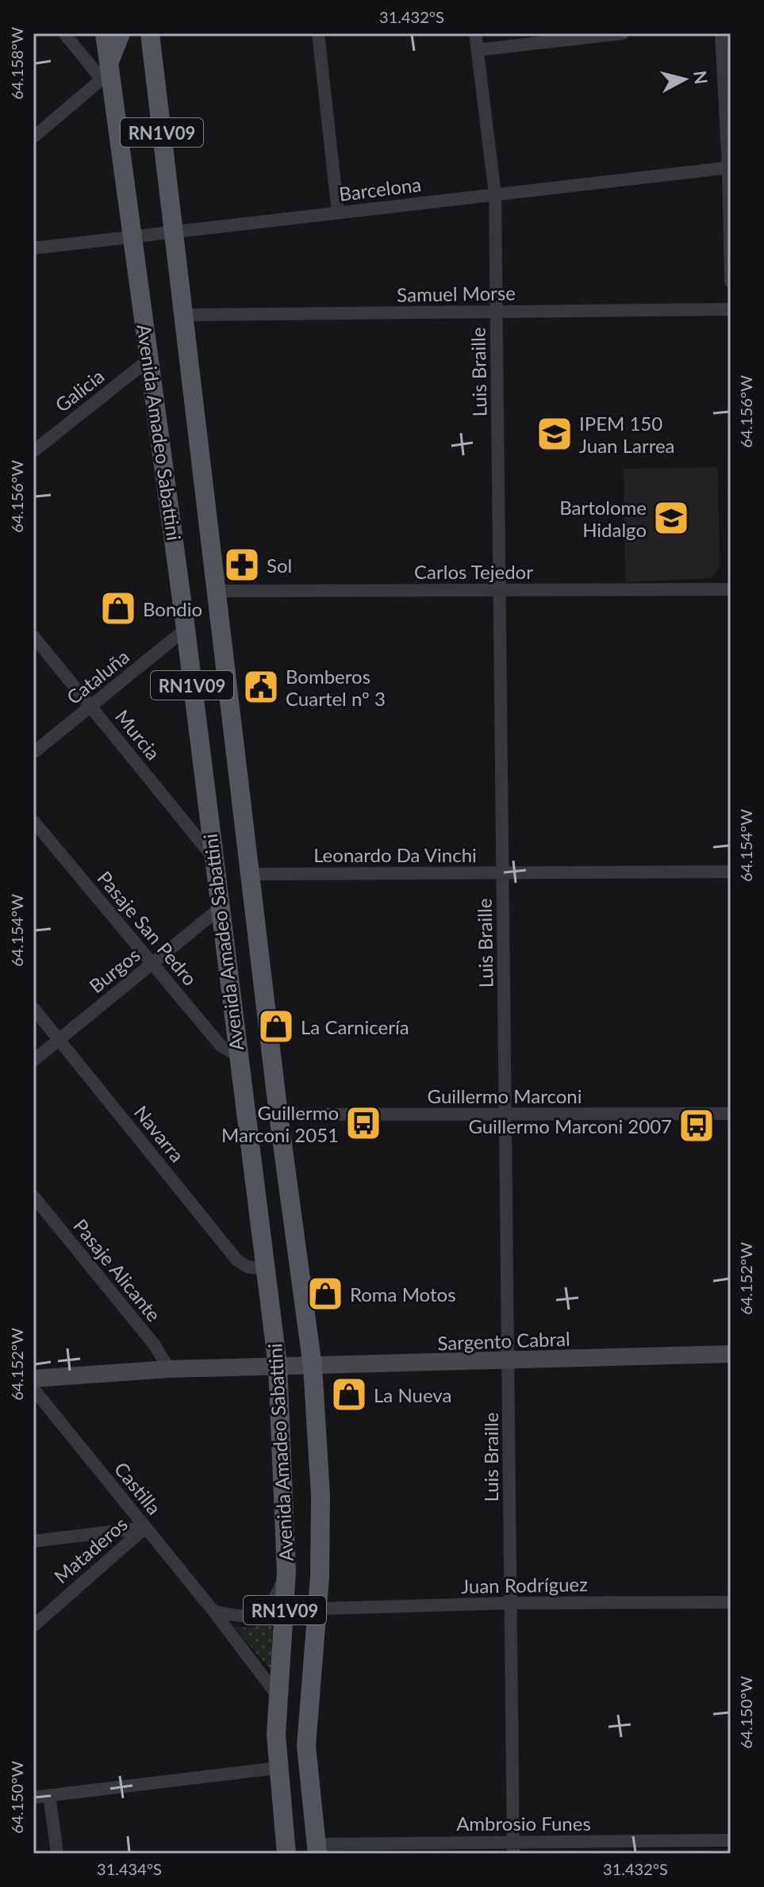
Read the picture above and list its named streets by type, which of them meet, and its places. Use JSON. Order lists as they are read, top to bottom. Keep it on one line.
{"streets":{"main road":["RN1V09","Avenida Amadeo Sabattini"],"street":["Barcelona","Samuel Morse","Luis Braille","Galicia","Carlos Tejedor","Cataluña","Murcia","Leonardo Da Vinchi","Pasaje San Pedro","Burgos","Guillermo Marconi","Navarra","Pasaje Alicante","Sargento Cabral","Castilla","Mataderos","Juan Rodríguez","Ambrosio Funes"]},"crossings":[["Barcelona","Luis Braille"],["Barcelona","Avenida Amadeo Sabattini"],["Samuel Morse","Luis Braille"],["Samuel Morse","Avenida Amadeo Sabattini"],["Luis Braille","Carlos Tejedor"],["Luis Braille","Leonardo Da Vinchi"],["Luis Braille","Guillermo Marconi"],["Luis Braille","Sargento Cabral"],["Luis Braille","Juan Rodríguez"],["Luis Braille","Ambrosio Funes"],["Galicia","Avenida Amadeo Sabattini"],["Avenida Amadeo Sabattini","Carlos Tejedor"],["Avenida Amadeo Sabattini","Cataluña"],["Avenida Amadeo Sabattini","Murcia"],["Avenida Amadeo Sabattini","Leonardo Da Vinchi"],["Avenida Amadeo Sabattini","Pasaje San Pedro"],["Avenida Amadeo Sabattini","Burgos"],["Avenida Amadeo Sabattini","Guillermo Marconi"],["Avenida Amadeo Sabattini","Navarra"],["Avenida Amadeo Sabattini","Sargento Cabral"],["Avenida Amadeo Sabattini","Castilla"],["Avenida Amadeo Sabattini","Juan Rodríguez"],["Avenida Amadeo Sabattini","Ambrosio Funes"],["Cataluña","Murcia"],["Pasaje San Pedro","Burgos"],["Burgos","Navarra"],["Pasaje Alicante","Sargento Cabral"],["Castilla","Mataderos"]],"places":{"school or university":["IPEM 150 Juan Larrea","Bartolome Hidalgo"],"pharmacy":["Sol"],"shop":["Bondio","La Carnicería","Roma Motos","La Nueva"],"public building":["Bomberos Cuartel nº 3"],"bus stop":["Guillermo Marconi 2051","Guillermo Marconi 2007"]},"north":"right","coordinates":["31.432°S","64.158°W","64.156°W","64.154°W","64.152°W","64.150°W","31.434°S"]}
